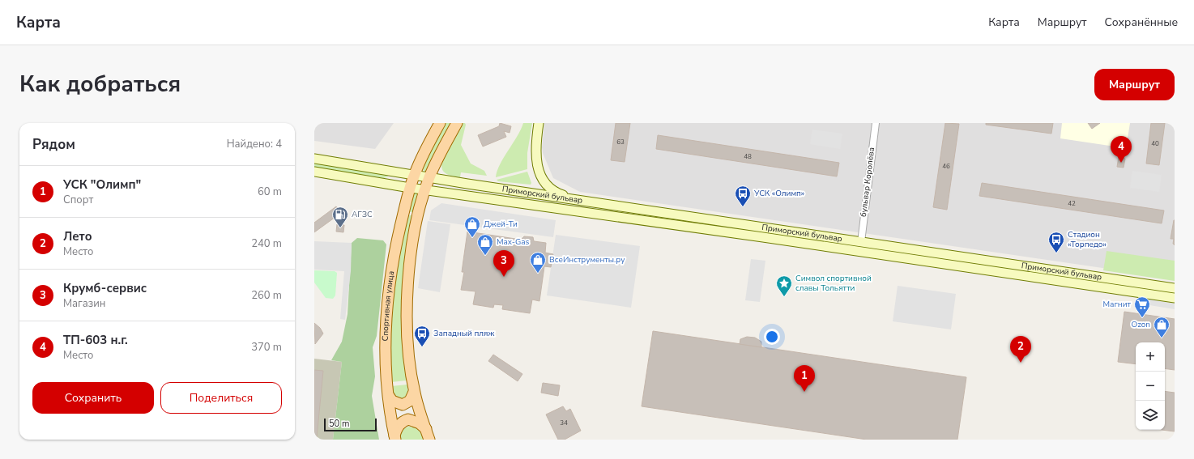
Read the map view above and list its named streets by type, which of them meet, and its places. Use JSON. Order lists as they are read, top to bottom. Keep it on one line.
{"streets":{"main road":["Приморский бульвар","Спортивная улица"],"street":["бульвар Королёва"]},"crossings":[["бульвар Королёва","Приморский бульвар"],["Приморский бульвар","Спортивная улица"]],"places":{"bus stop":["УСК «Олимп»","Стадион «Торпедо»","Западный пляж"],"fuel station":["АГЗС"],"shop":["Джей-Ти","Max-Gas","ВсеИнструменты.ру","Ozon"],"place":["Символ спортивной славы Тольятти"],"supermarket":["Магнит"]},"house_numbers":["63","40","48","46","42","34"],"scale_bar":"50 m","page":{"header":"Карта","nav":["Карта","Маршрут","Сохранённые"],"title":"Как добраться","buttons":["Маршрут",["Сохранить","Поделиться"]],"heading":["Рядом","Найдено: 4"],"pins":["4","3","2","1"],"list":[{"mark":"1","name":"УСК \"Олимп\"","note":"Спорт","value":"60 m"},{"mark":"2","name":"Лето","note":"Место","value":"240 m"},{"mark":"3","name":"Крумб-сервис","note":"Магазин","value":"260 m"},{"mark":"4","name":"ТП-603 н.г.","note":"Место","value":"370 m"}],"map_buttons":["+","−"],"scale":"50 m"}}
